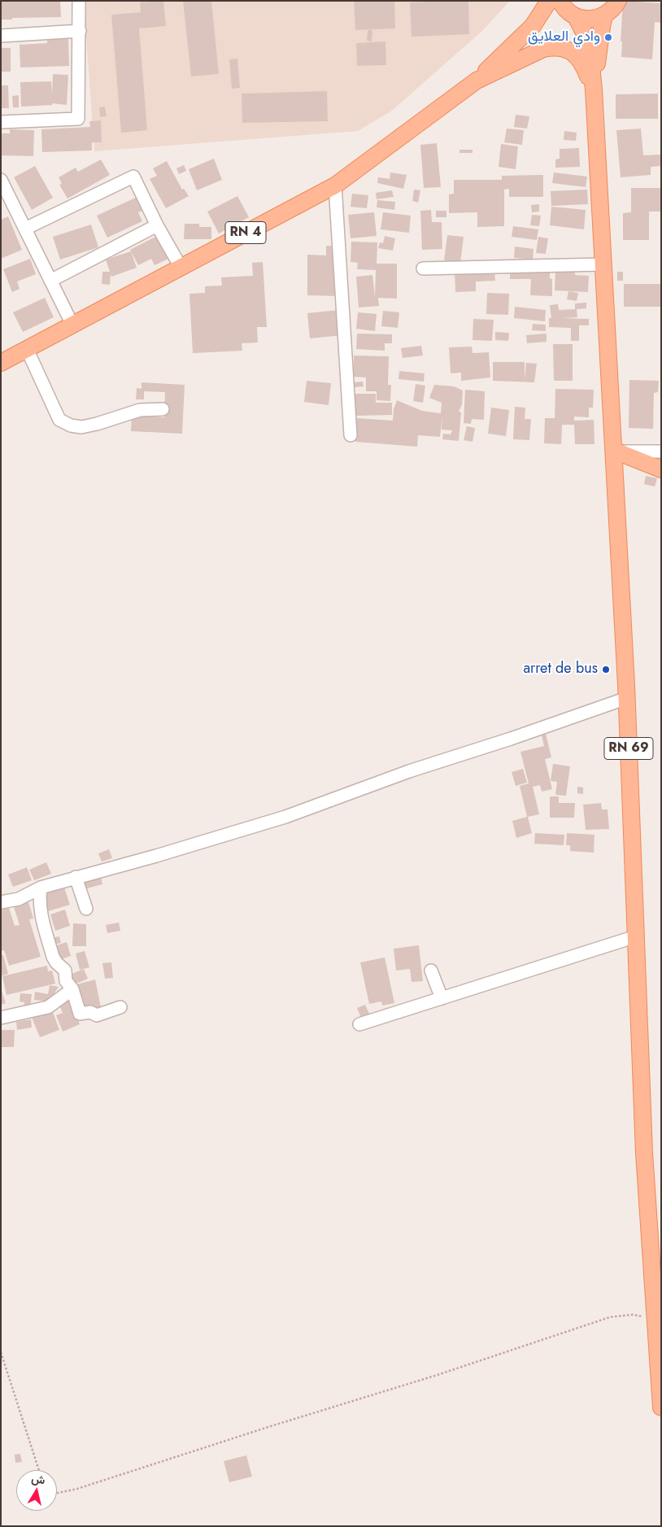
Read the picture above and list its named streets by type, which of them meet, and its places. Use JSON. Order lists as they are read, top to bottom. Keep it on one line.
{"streets":{"main road":["RN 4","RN 69"]},"crossings":[["RN 4","RN 69"]],"places":["وادي العلايق","arret de bus"],"north":"top"}
